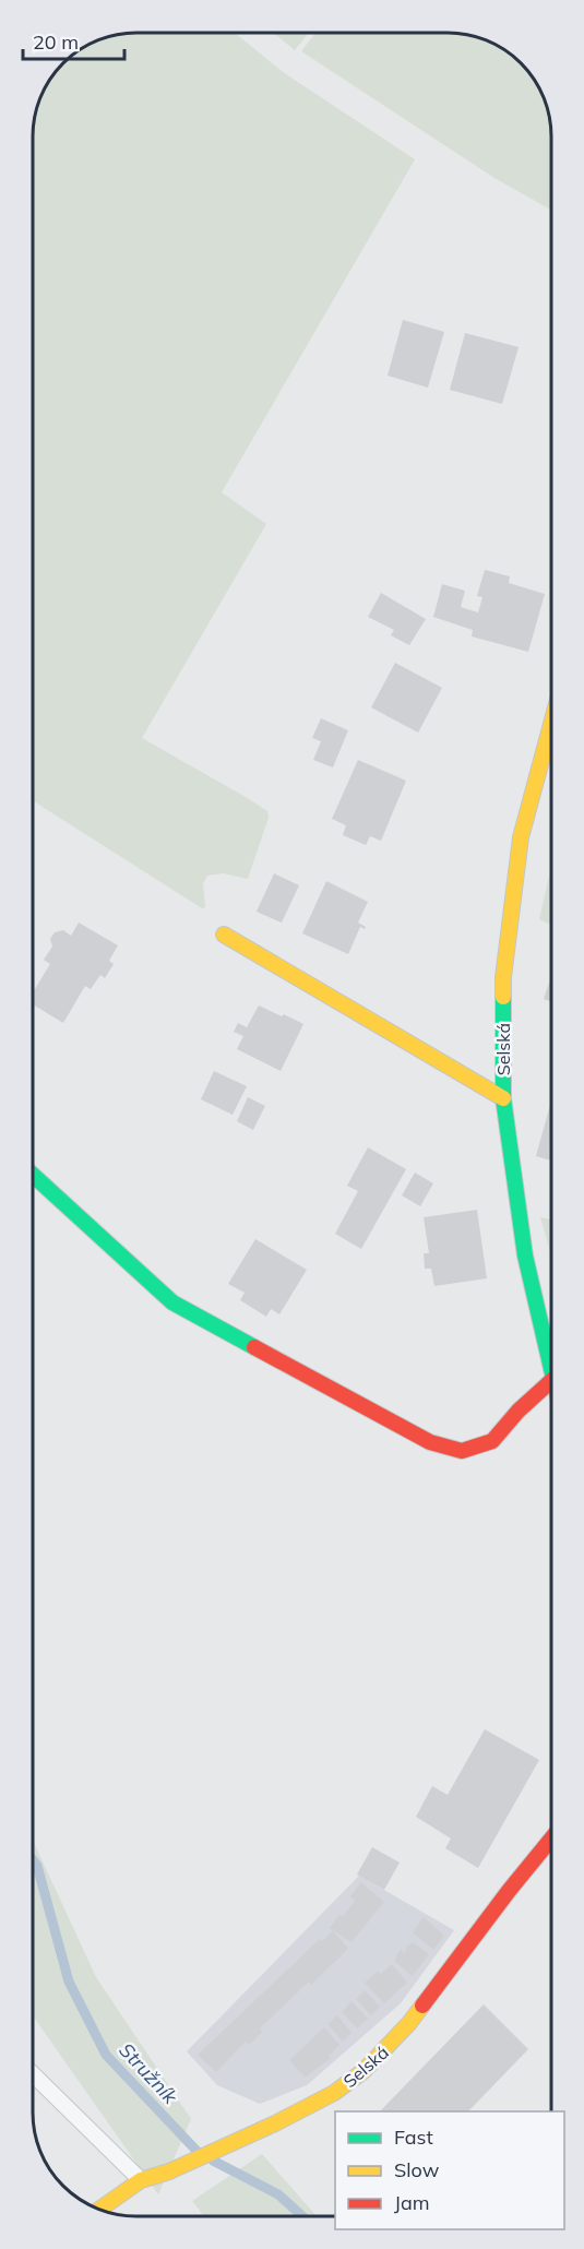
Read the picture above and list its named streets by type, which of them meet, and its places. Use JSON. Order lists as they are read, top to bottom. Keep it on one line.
{"streets":{"street":["Selská"]},"water":["Stružník"],"legend":["Fast","Slow","Jam"],"scale_bar":"20 m"}
